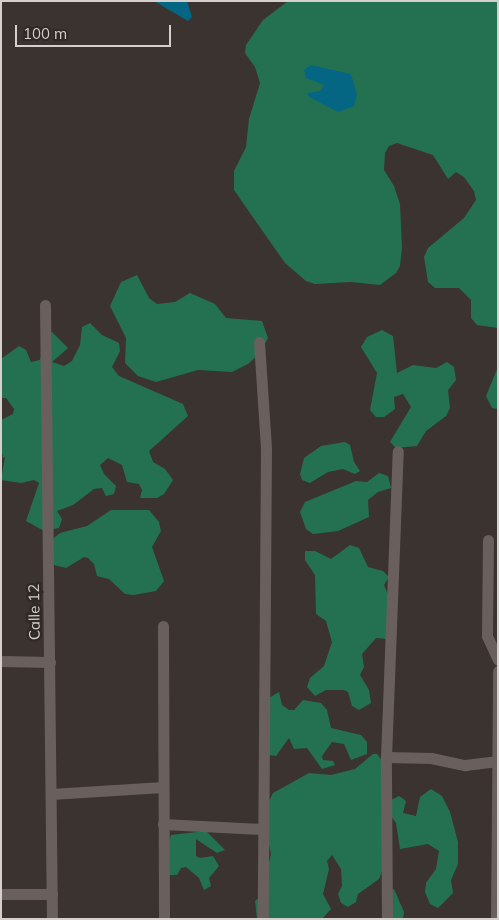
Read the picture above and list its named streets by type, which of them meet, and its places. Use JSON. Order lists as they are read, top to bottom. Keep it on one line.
{"streets":{"street":["Calle 12"]},"scale_bar":"100 m"}
